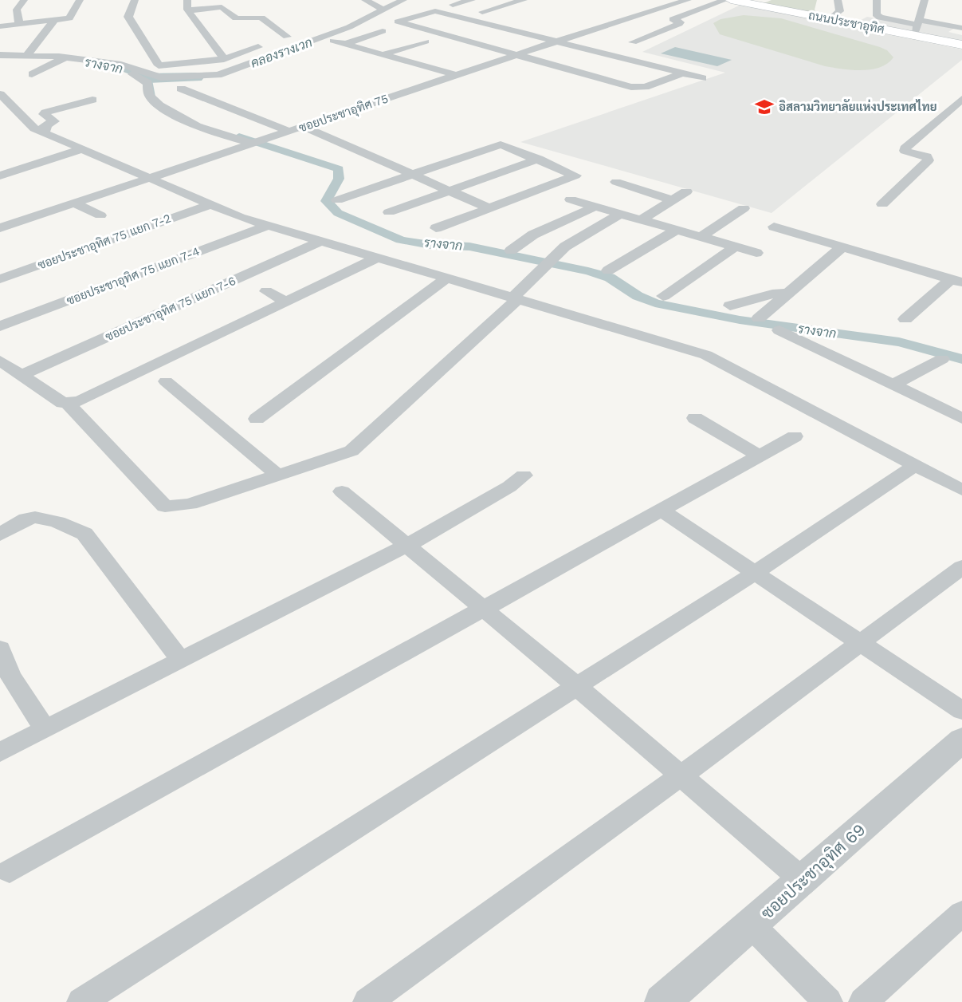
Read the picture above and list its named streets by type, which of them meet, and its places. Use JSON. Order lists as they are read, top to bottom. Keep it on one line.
{"streets":{"main road":["ถนนประชาอุทิศ"],"street":["ซอยประชาอุทิศ 75","ซอยประชาอุทิศ 75 แยก 7-2","ซอยประชาอุทิศ 75 แยก 7-4","ซอยประชาอุทิศ 75 แยก 7-6","ซอยประชาอุทิศ 69"]},"water":["คลองรางเวก","รางจาก"],"places":{"school or university":["อิสลามวิทยาลัยแห่งประเทศไทย"]}}
